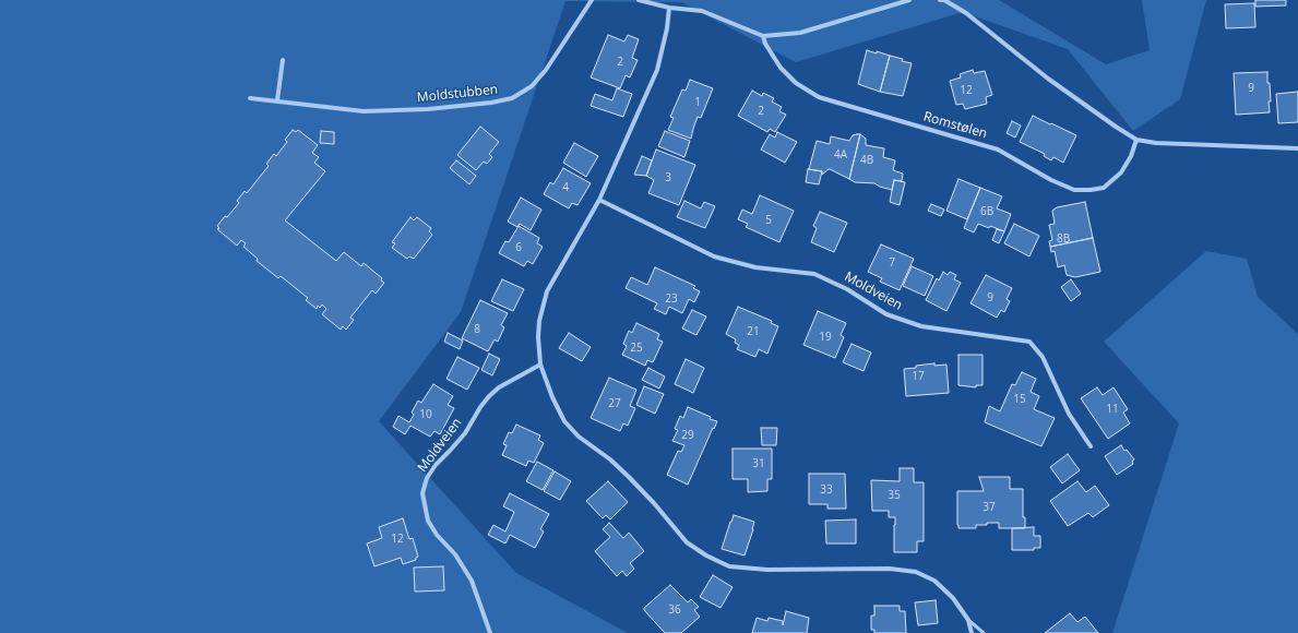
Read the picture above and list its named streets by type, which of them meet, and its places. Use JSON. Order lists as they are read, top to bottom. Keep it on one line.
{"streets":{"street":["Moldstubben","Romstølen","Moldveien"]},"house_numbers":["2","9","12","1","2","4A","4B","3","4","6B","5","8B","6","7","9","23","8","21","19","25","17","15","27","11","10","29","31","33","35","37","12","36"]}
